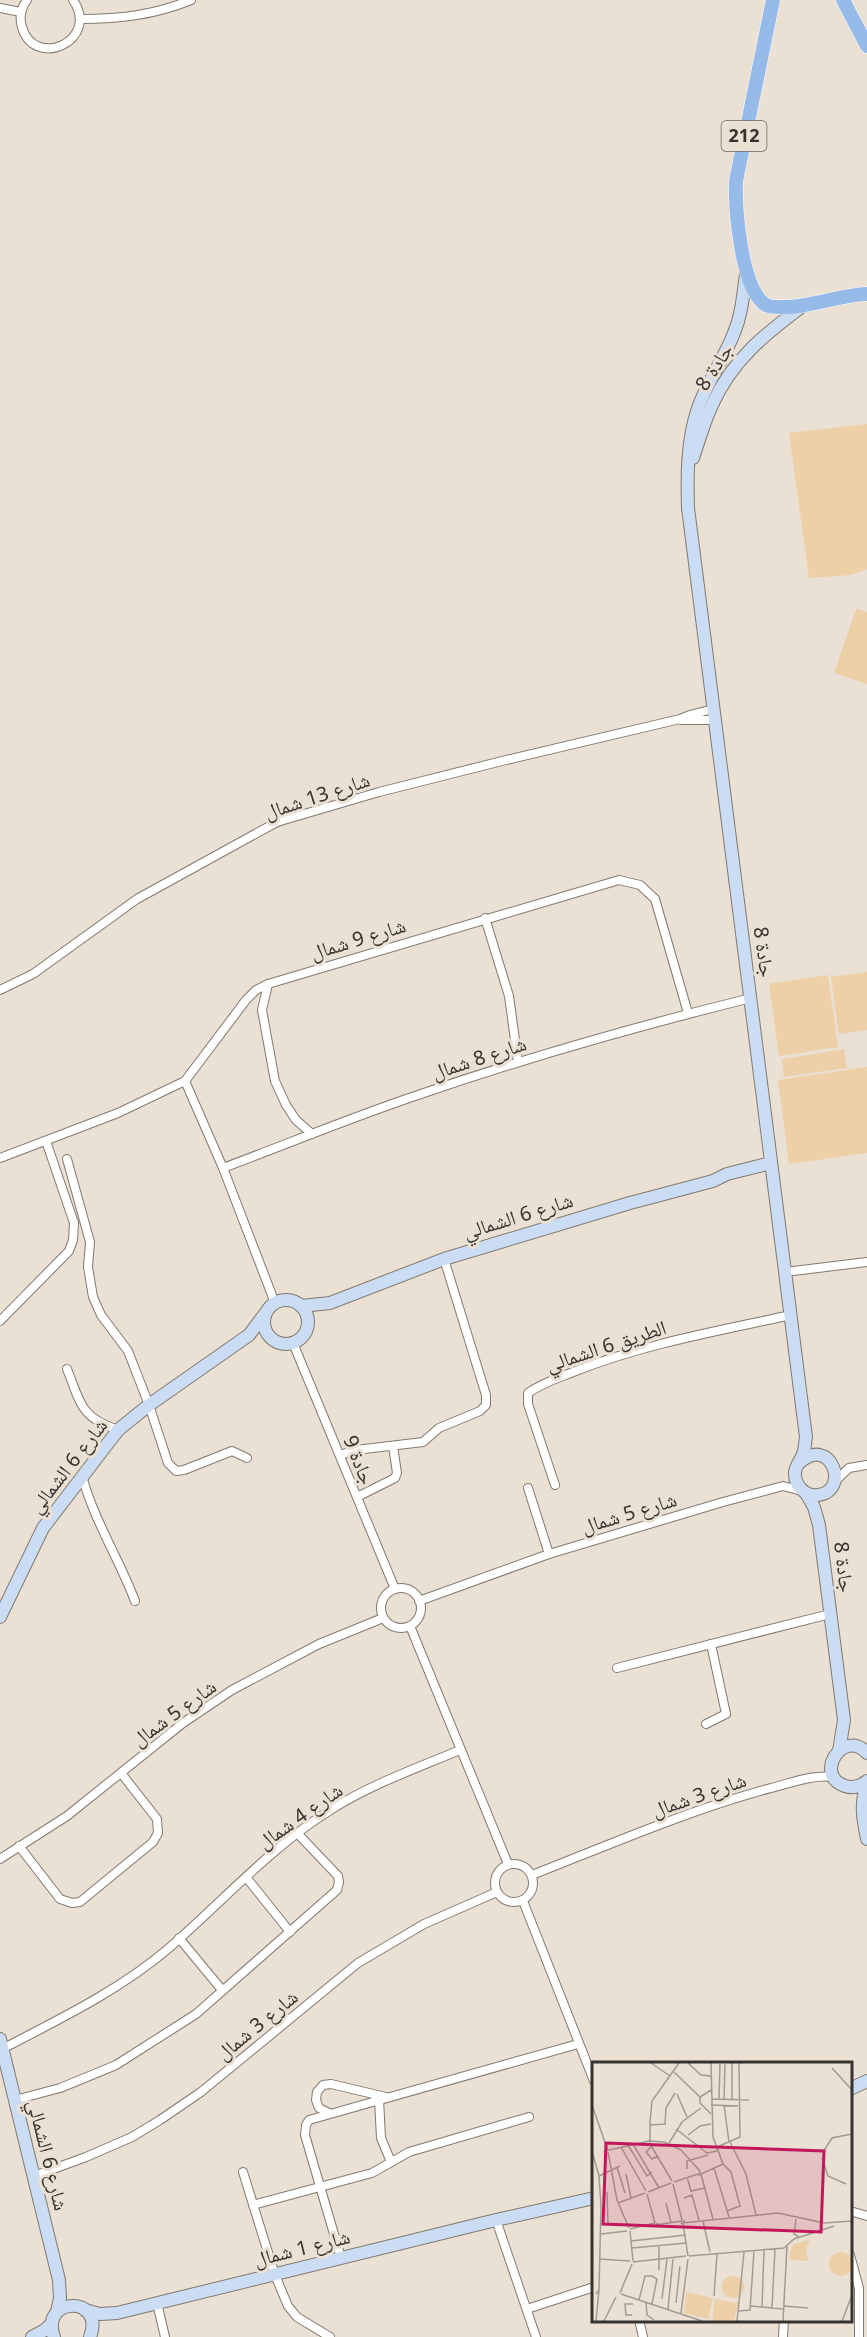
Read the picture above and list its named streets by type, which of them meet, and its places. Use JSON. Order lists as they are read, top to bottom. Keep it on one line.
{"streets":{"main road":["212"],"street":["جادة 8","شارع 13 شمال","شارع 9 شمال","شارع 8 شمال","شارع 6 الشمالي","الطريق 6 الشمالي","جادة 9","شارع 5 شمال","شارع 3 شمال","شارع 4 شمال","شارع 1 شمال"]},"crossings":[["212","جادة 8"],["جادة 8","شارع 13 شمال"],["جادة 8","شارع 8 شمال"],["جادة 8","شارع 6 الشمالي"],["جادة 8","الطريق 6 الشمالي"],["شارع 9 شمال","شارع 8 شمال"],["شارع 6 الشمالي","جادة 9"],["شارع 6 الشمالي","شارع 3 شمال"],["شارع 6 الشمالي","شارع 4 شمال"],["شارع 6 الشمالي","شارع 1 شمال"],["جادة 9","شارع 5 شمال"]]}
